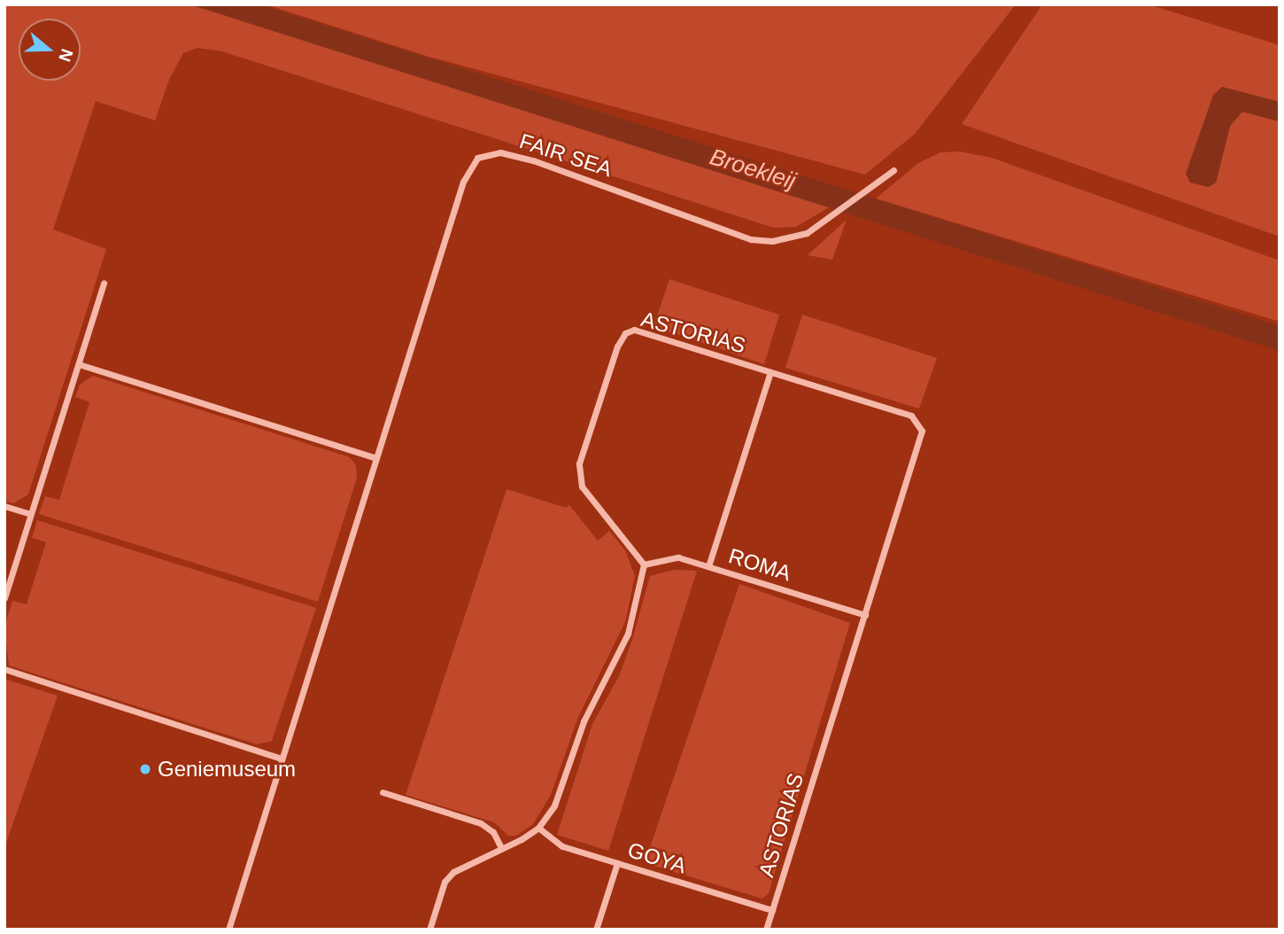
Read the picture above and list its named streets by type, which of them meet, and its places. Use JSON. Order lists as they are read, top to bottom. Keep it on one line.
{"streets":{"street":["FAIR SEA","ASTORIAS","ROMA","GOYA"]},"crossings":[["ASTORIAS","ROMA"],["ASTORIAS","GOYA"]],"water":["Broekleij"],"places":["Geniemuseum"],"north":"right"}
